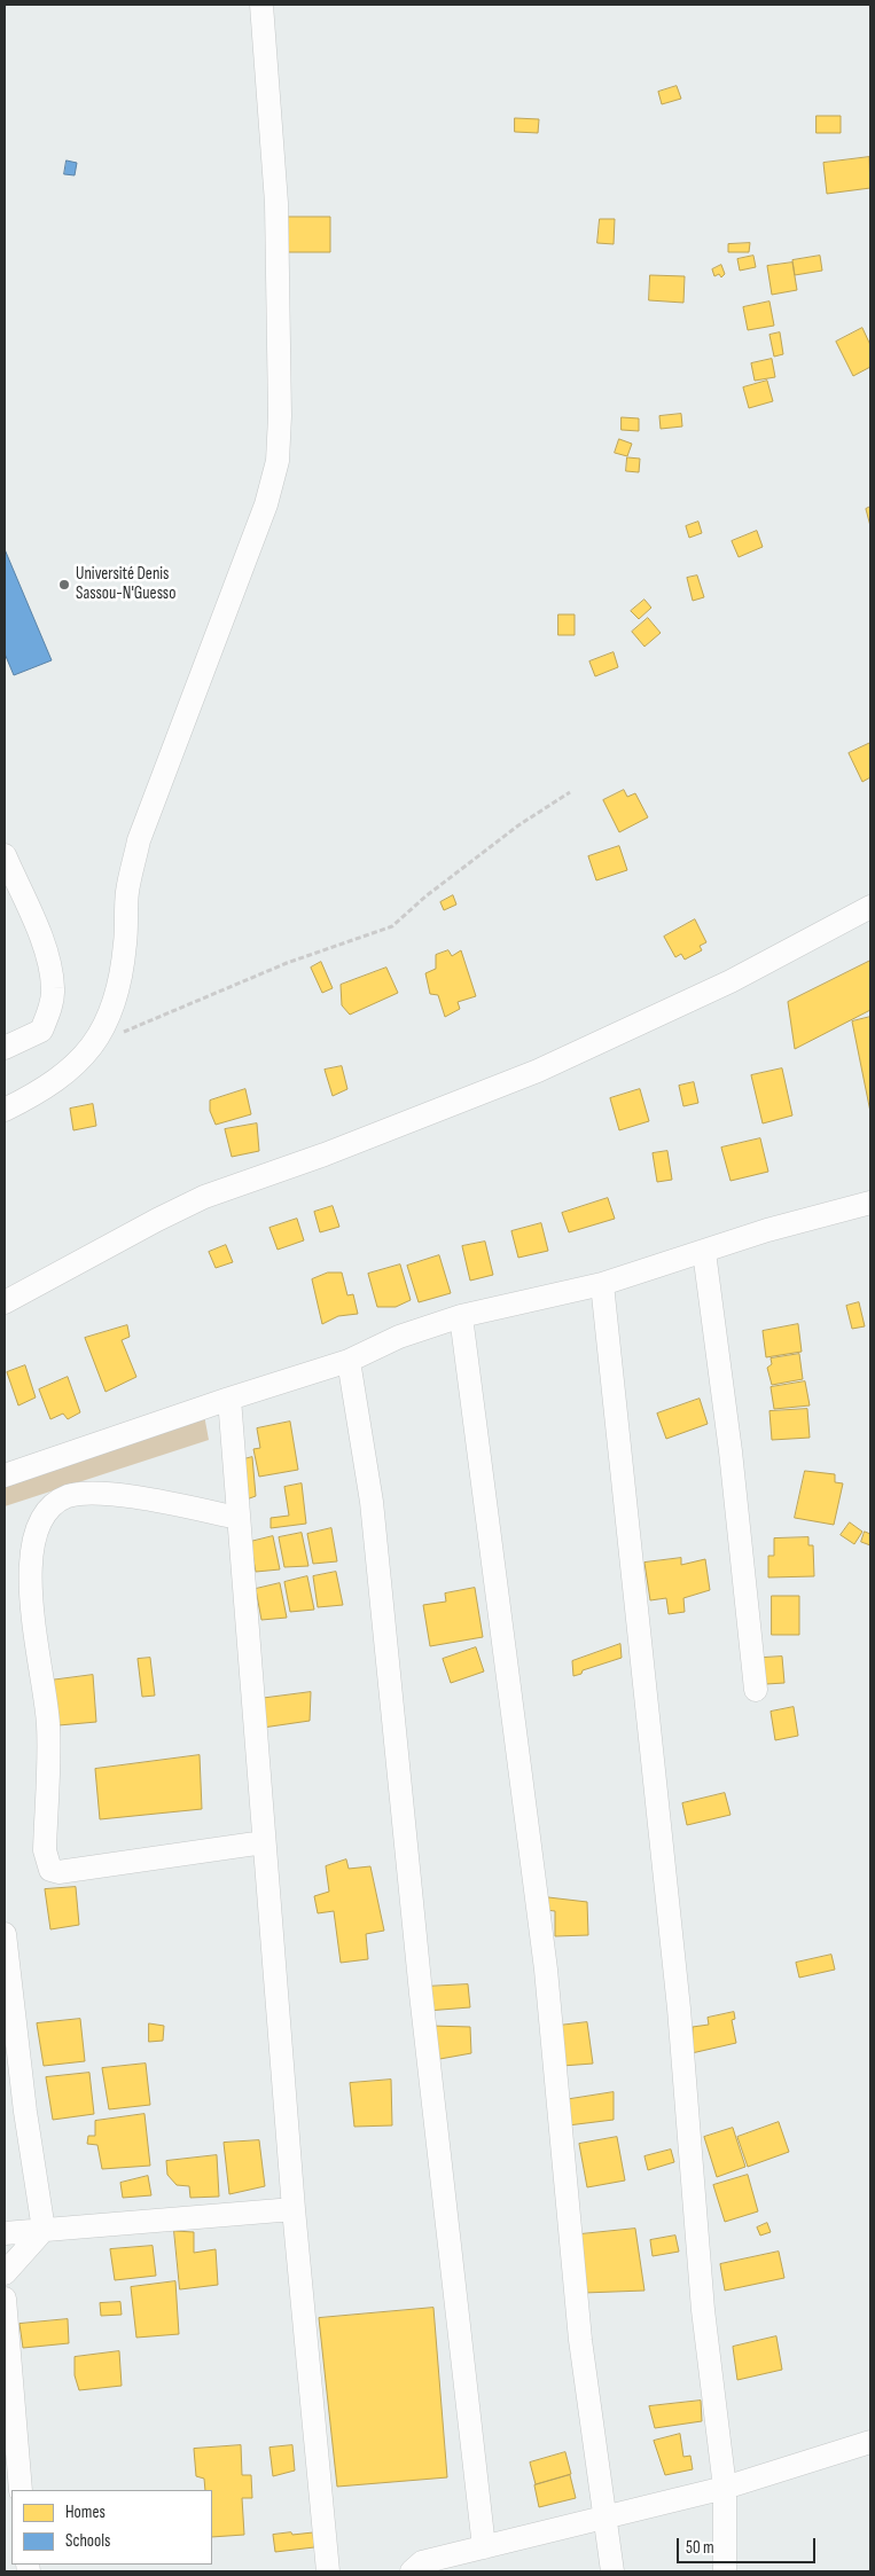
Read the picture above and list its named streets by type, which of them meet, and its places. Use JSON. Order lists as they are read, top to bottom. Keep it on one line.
{"places":["Université Denis Sassou-N'Guesso"],"legend":["Homes","Schools"],"scale_bar":"50 m"}
